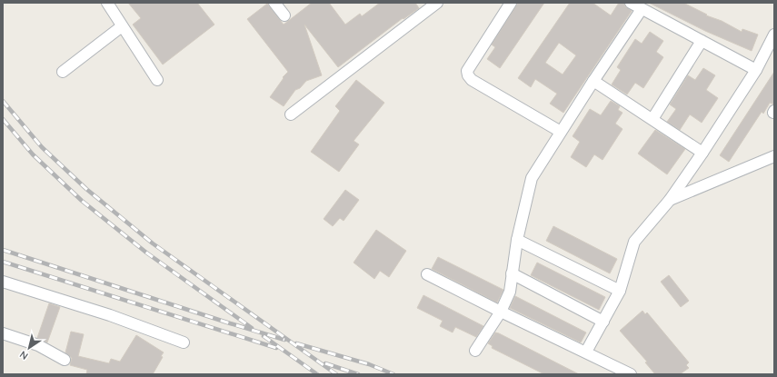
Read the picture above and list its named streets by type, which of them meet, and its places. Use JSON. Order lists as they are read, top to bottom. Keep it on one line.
{"north":"bottom left"}
